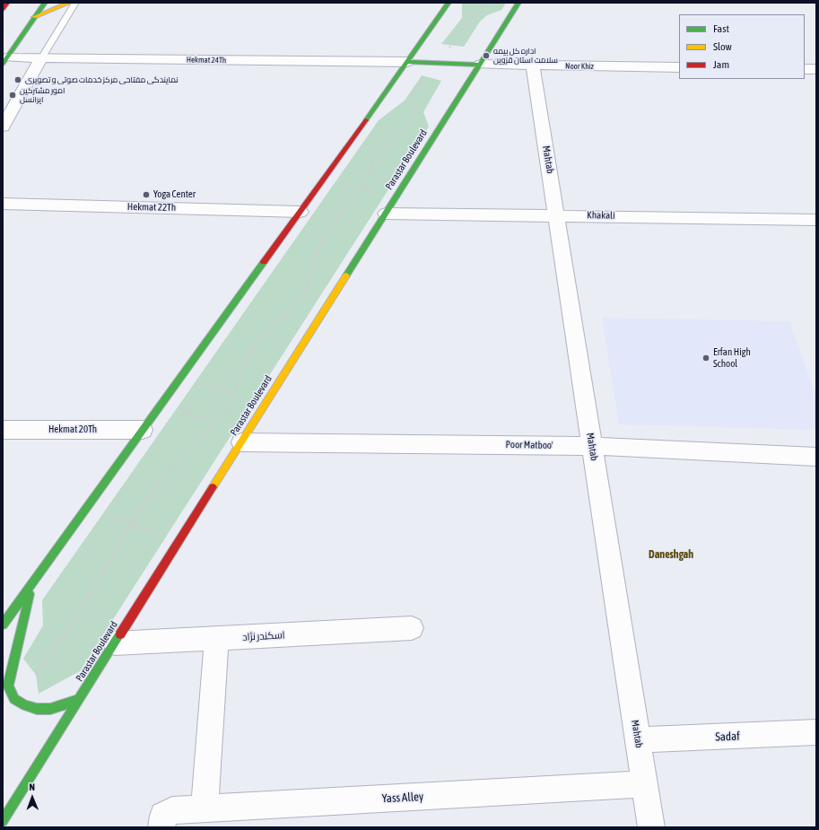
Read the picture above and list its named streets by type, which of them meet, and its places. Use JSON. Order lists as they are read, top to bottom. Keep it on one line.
{"streets":{"street":["Hekmat 24Th","Noor Khiz","Parastar Boulevard","Mahtab","Hekmat 22Th","Khakali","Hekmat 20Th","Poor Matboo'","اسکندر نژاد","Sadaf","Yass Alley"]},"crossings":[["Noor Khiz","Parastar Boulevard"],["Noor Khiz","Mahtab"],["Parastar Boulevard","Khakali"],["Parastar Boulevard","Poor Matboo'"],["Parastar Boulevard","اسکندر نژاد"],["Mahtab","Khakali"],["Mahtab","Poor Matboo'"],["Mahtab","Sadaf"],["Mahtab","Yass Alley"]],"districts":["Daneshgah"],"places":["اداره کل بیمه سلامت استان قزوین","نمایندگی مفتاحی مرکز خدمات صوتی و تصویری","امور مشترکین ایرانسل","Yoga Center","Erfan High School"],"legend":["Fast","Slow","Jam"],"north":"top"}
